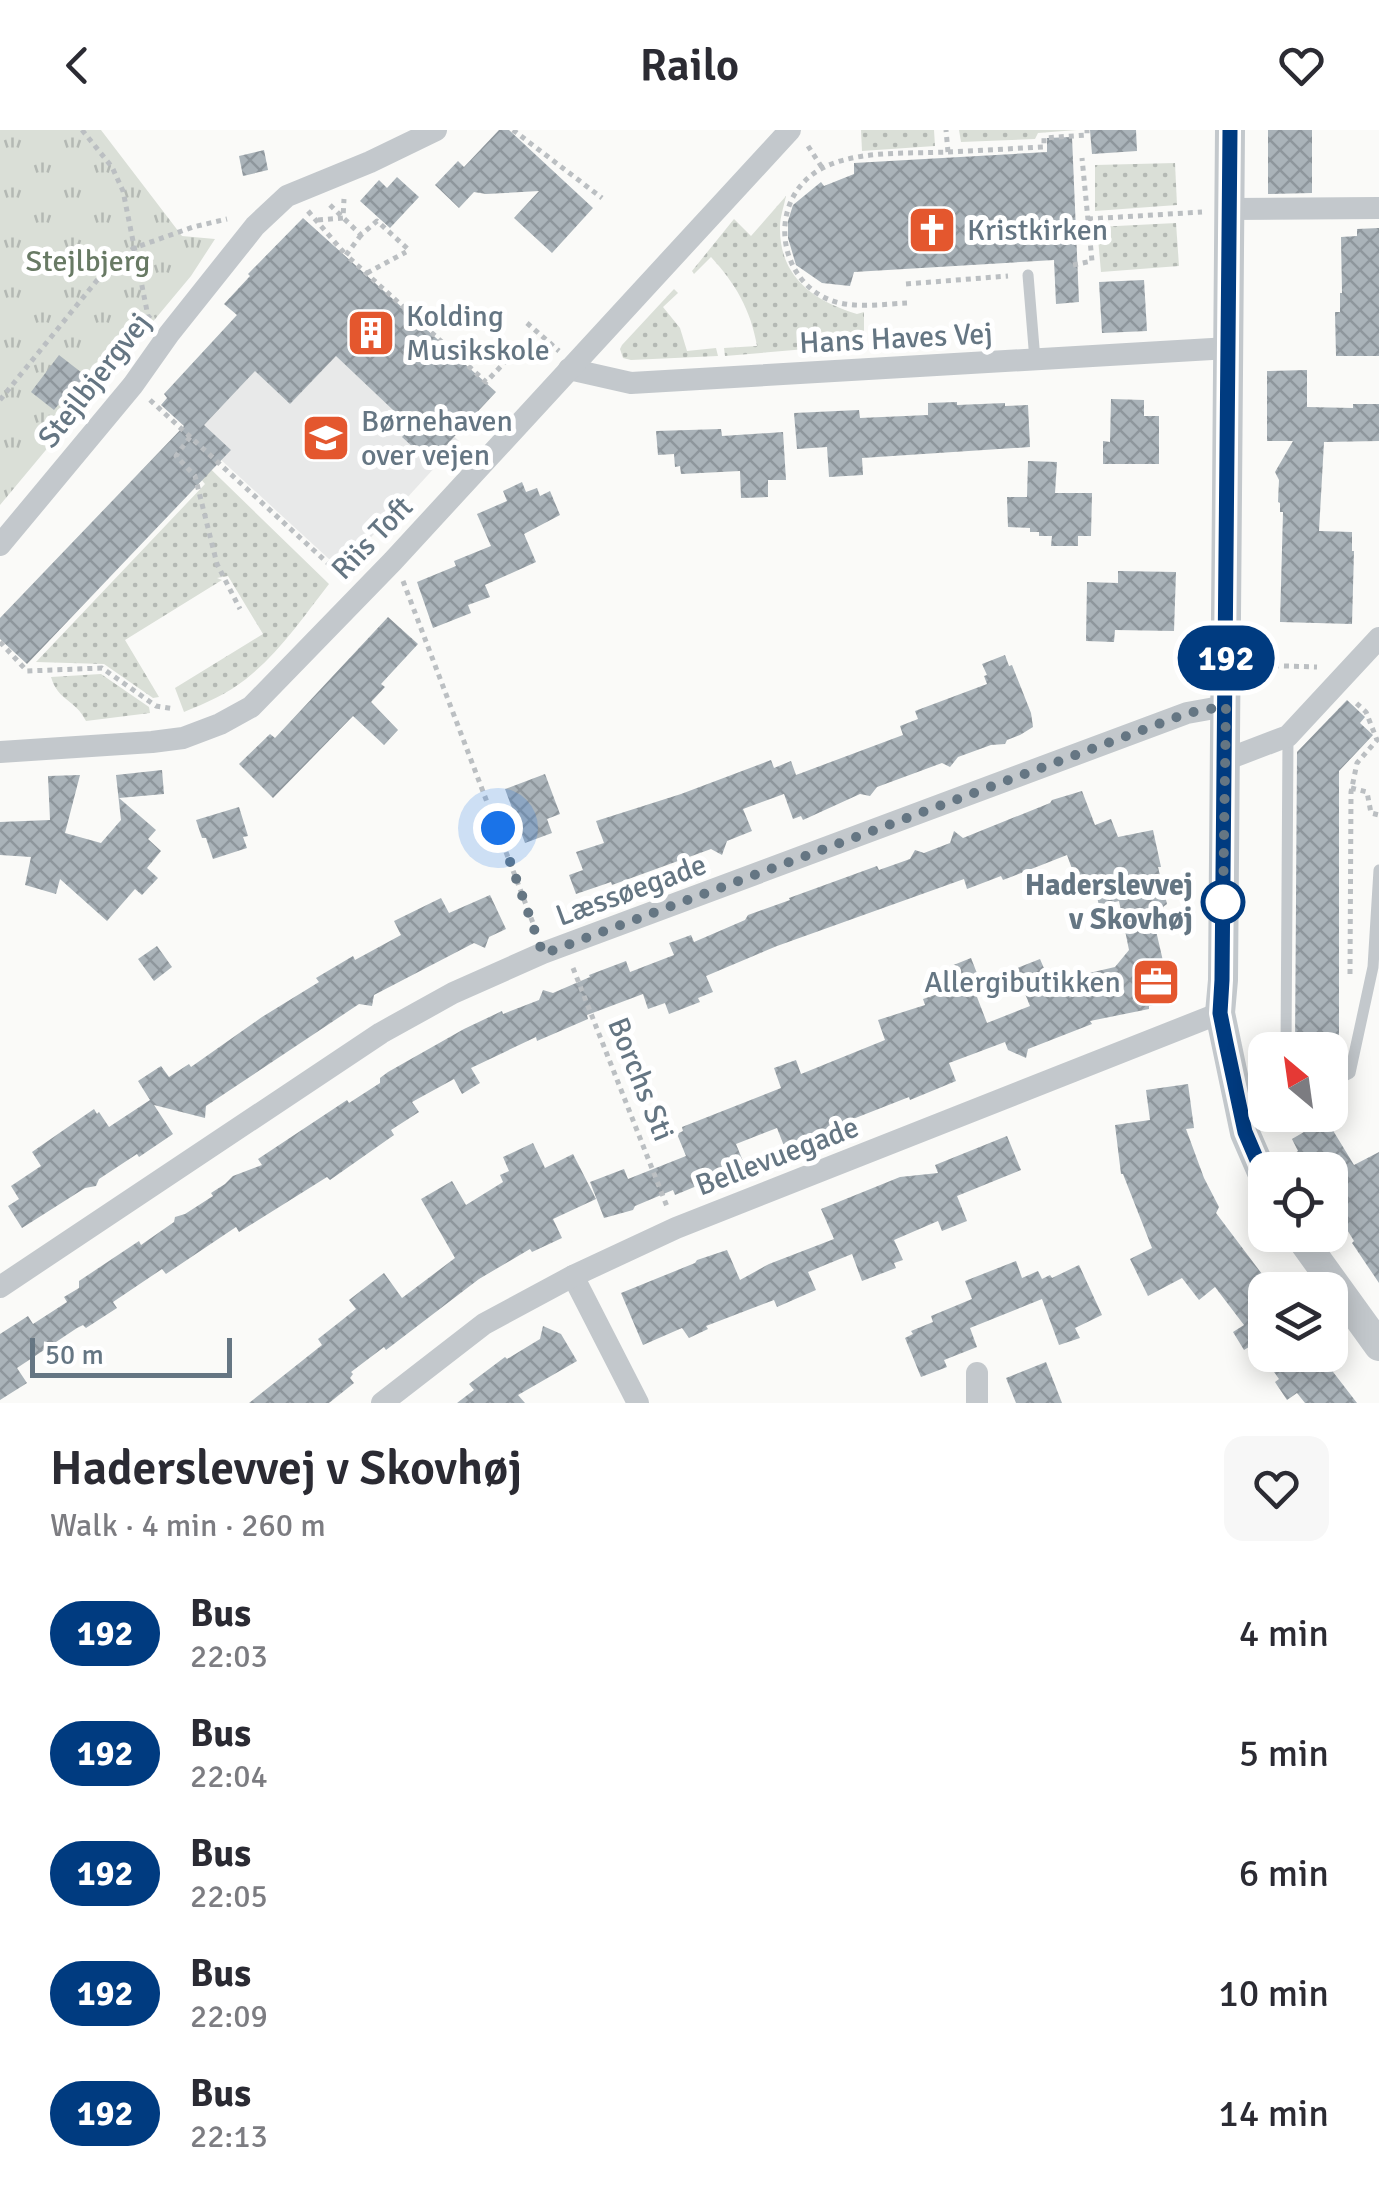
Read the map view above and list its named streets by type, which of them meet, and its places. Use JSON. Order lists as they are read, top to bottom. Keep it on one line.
{"streets":{"street":["Hans Haves Vej","Stejlbjergvej","Riis Toft","Læssøegade","Bellevuegade"],"path":["Borchs Sti"]},"crossings":[["Hans Haves Vej","Riis Toft"],["Riis Toft","Borchs Sti"],["Læssøegade","Borchs Sti"],["Borchs Sti","Bellevuegade"]],"parks":["Stejlbjerg"],"places":{"church":["Kristkirken"],"building":["Kolding Musikskole"],"school or university":["Børnehaven over vejen"],"other":["Haderslevvej v Skovhøj"],"office":["Allergibutikken"]},"lines":["bus line 192"],"scale_bar":"50 m","north":"top left","page":{"header":"Railo","on_map":"192","scale":"50 m","heading":["Haderslevvej v Skovhøj","Walk · 4 min · 260 m"],"list":[{"mark":"192","name":"Bus","note":"22:03","value":"4 min"},{"mark":"192","name":"Bus","note":"22:04","value":"5 min"},{"mark":"192","name":"Bus","note":"22:05","value":"6 min"},{"mark":"192","name":"Bus","note":"22:09","value":"10 min"},{"mark":"192","name":"Bus","note":"22:13","value":"14 min"}]}}
